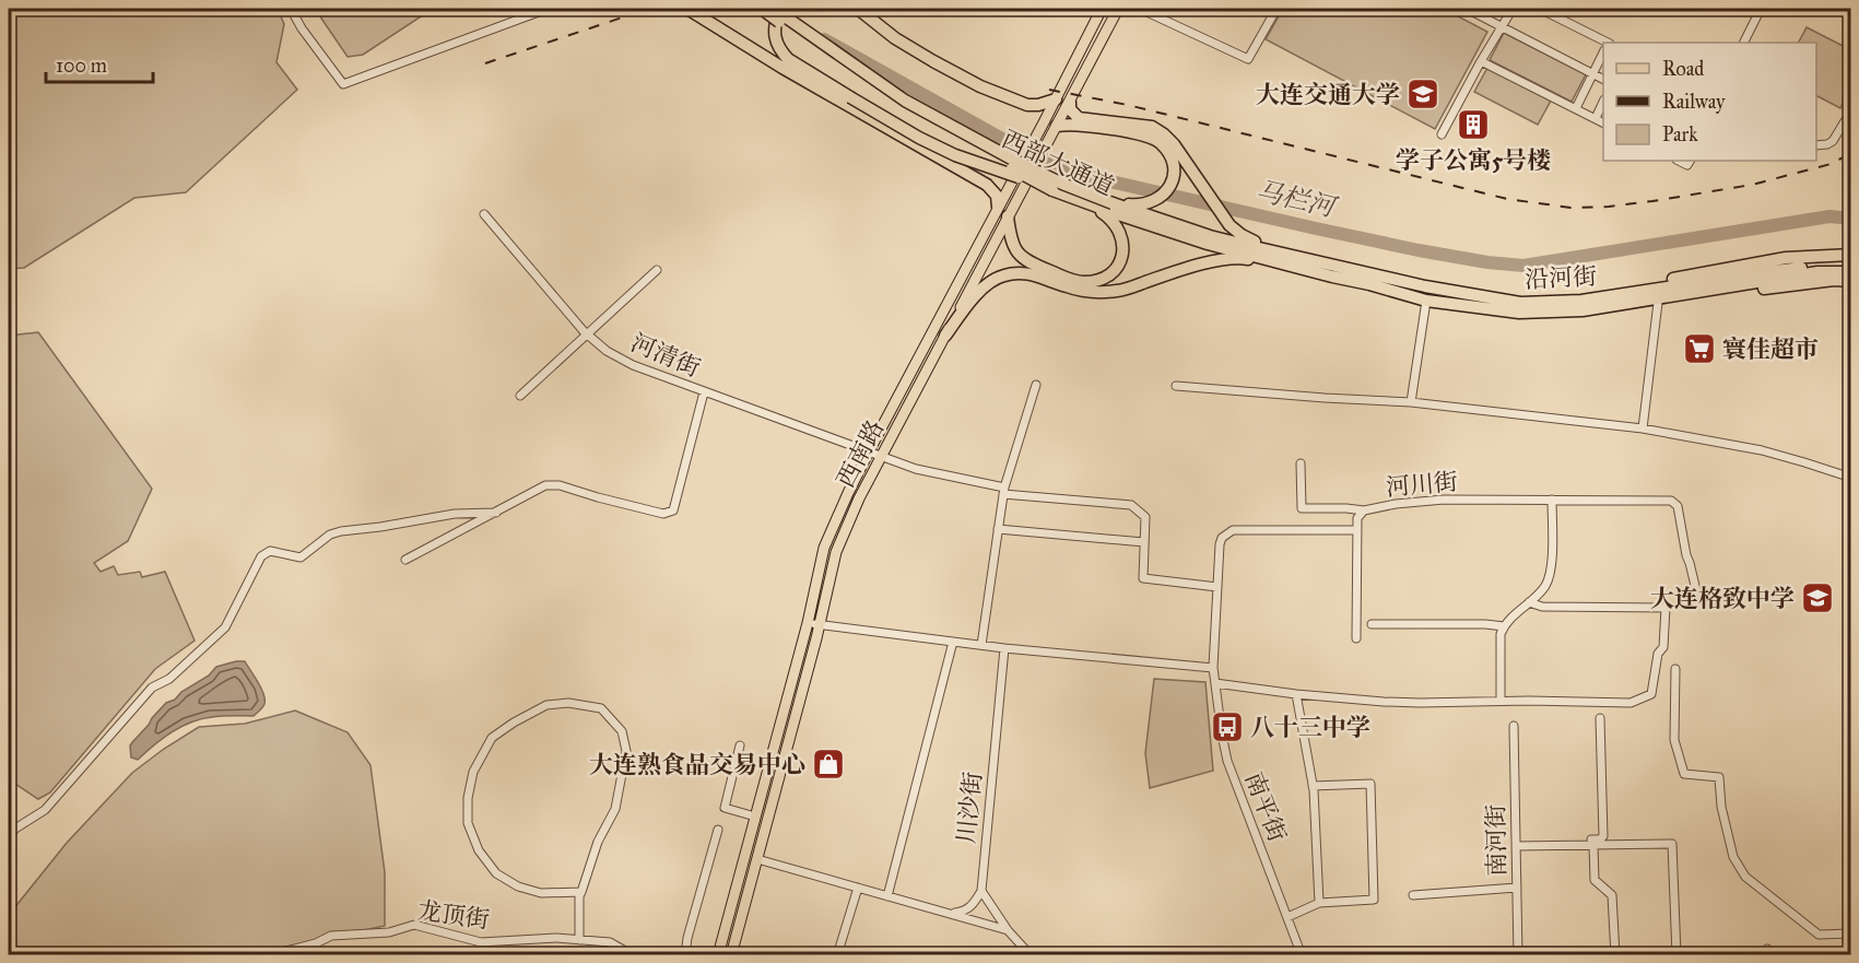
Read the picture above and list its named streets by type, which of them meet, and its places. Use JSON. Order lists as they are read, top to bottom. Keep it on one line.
{"streets":{"highway":["西部大通道","沿河街"],"main road":["西南路"],"street":["河清街","河川街","南平街","川沙街","南河街","龙顶街"]},"crossings":[["西部大通道","沿河街"],["河清街","西南路"]],"water":["马栏河"],"places":{"school or university":["大连交通大学","大连格致中学"],"building":["学子公寓5号楼"],"supermarket":["寰佳超市"],"bus stop":["八十三中学"],"shop":["大连熟食品交易中心"]},"legend":["Road","Railway","Park"],"scale_bar":"100 m"}
